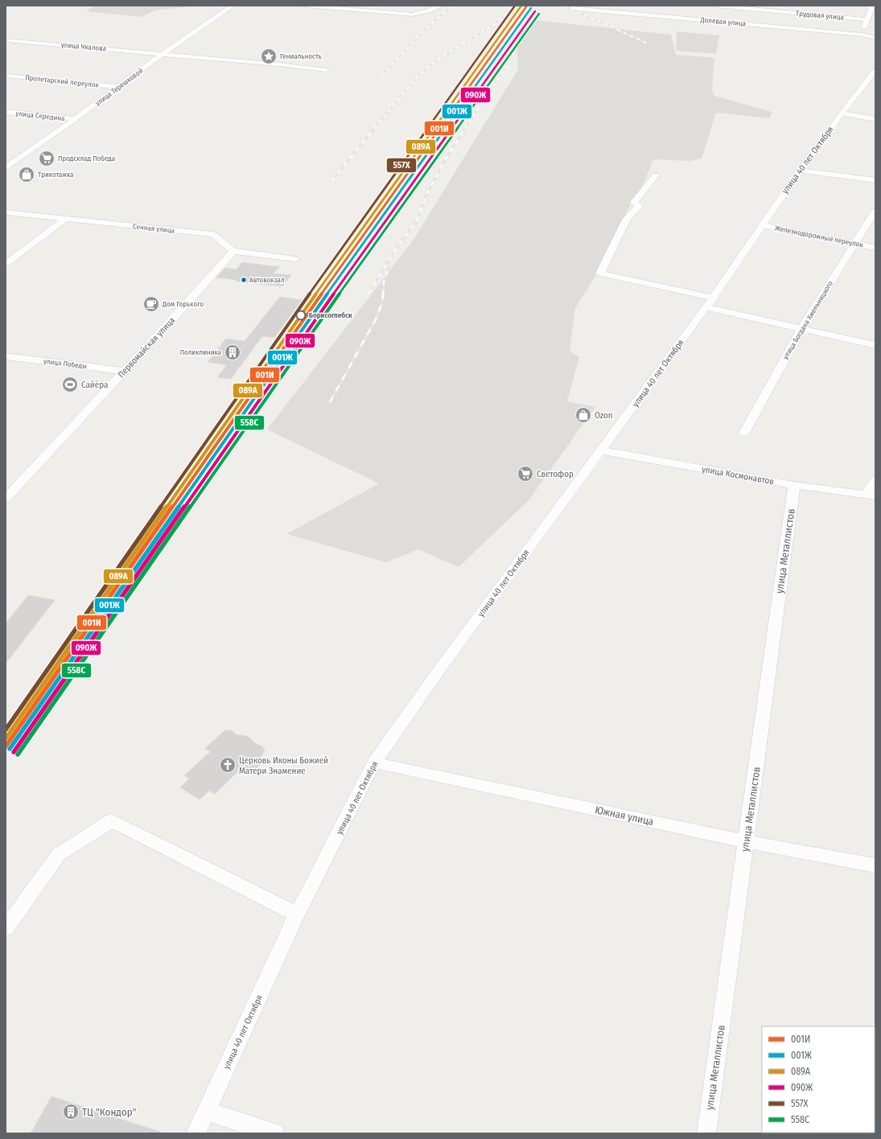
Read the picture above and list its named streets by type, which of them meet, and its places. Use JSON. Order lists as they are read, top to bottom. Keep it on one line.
{"streets":{"street":["Трудовая улица","Долевая улица","улица Чкалова","Пролетарский переулок","улица Терешковой","улица Середина","улица 40 лет Октября","Сенная улица","Железнодорожный переулок","улица Богдана Хмельницкого","Первомайская улица","улица Победы","улица Космонавтов","улица Металлистов","Южная улица"]},"crossings":[["Трудовая улица","Долевая улица"],["улица Чкалова","улица Терешковой"],["Пролетарский переулок","улица Терешковой"],["улица Терешковой","улица Середина"],["улица 40 лет Октября","Железнодорожный переулок"],["улица 40 лет Октября","улица Космонавтов"],["улица 40 лет Октября","Южная улица"],["Сенная улица","Первомайская улица"],["Железнодорожный переулок","улица Богдана Хмельницкого"],["Первомайская улица","улица Победы"],["улица Космонавтов","улица Металлистов"],["улица Металлистов","Южная улица"]],"places":{"place":["Гениальность"],"supermarket":["Продсклад Победа","Светофор"],"shop":["Трикотажка","Ozon"],"other":["Автовокзал","Борисоглебск"],"cafe":["Дом Горького"],"building":["Поликлиника","ТЦ \"Кондор\""],"sports":["Сайёра"],"church":["Церковь Иконы Божией Матери Знамение"]},"lines":["transit line 001И","transit line 089А","transit line 557Х","transit line 001Ж","transit line 090Ж","transit line 558С"],"legend":["001И","001Ж","089А","090Ж","557Х","558С"]}
